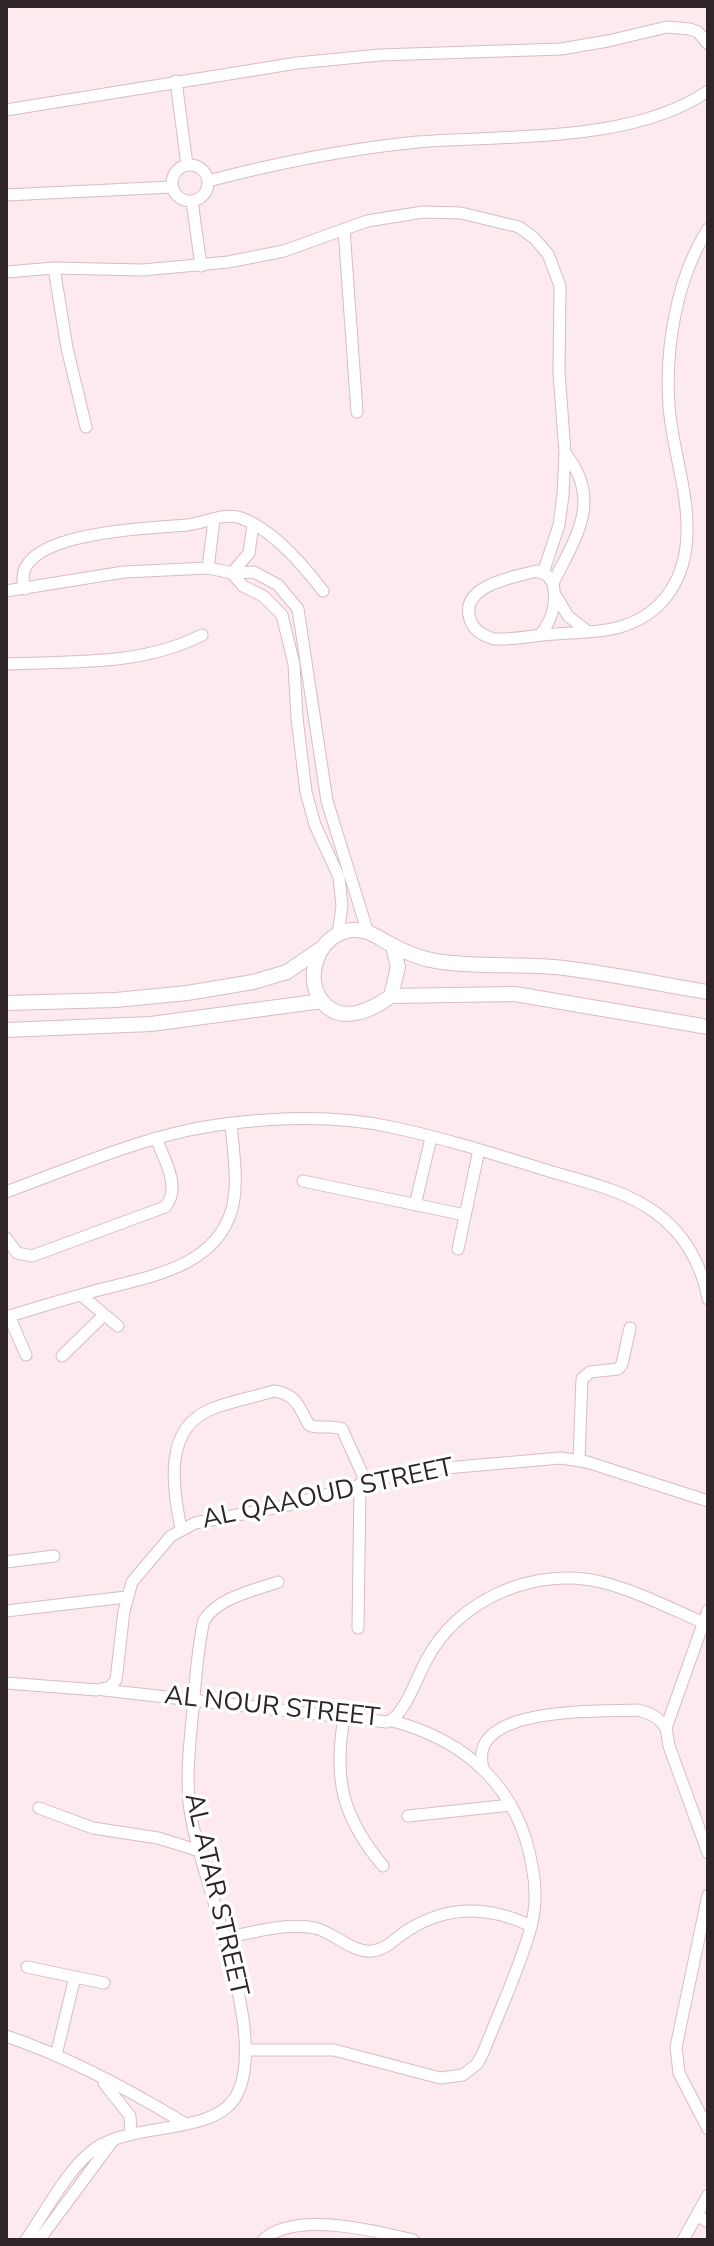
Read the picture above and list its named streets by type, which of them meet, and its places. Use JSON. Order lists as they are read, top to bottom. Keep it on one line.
{"streets":{"street":["AL QAAOUD STREET","AL NOUR STREET","AL ATAR STREET"]},"crossings":[["AL QAAOUD STREET","AL NOUR STREET"],["AL NOUR STREET","AL ATAR STREET"]]}
